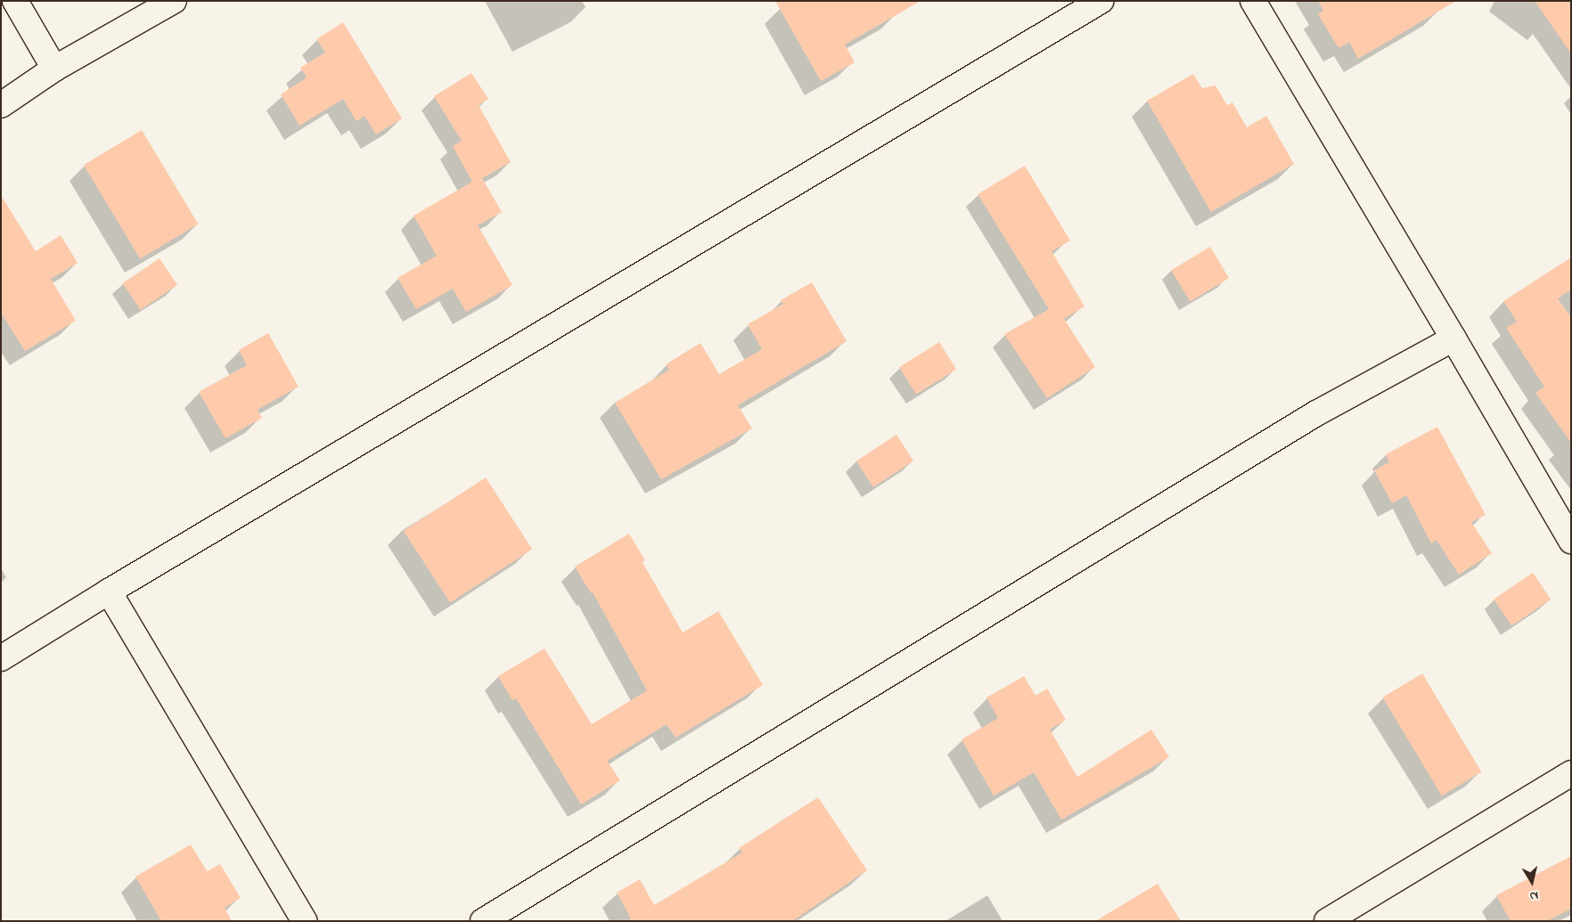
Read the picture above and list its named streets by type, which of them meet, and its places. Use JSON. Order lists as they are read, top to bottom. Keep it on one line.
{"north":"bottom"}
